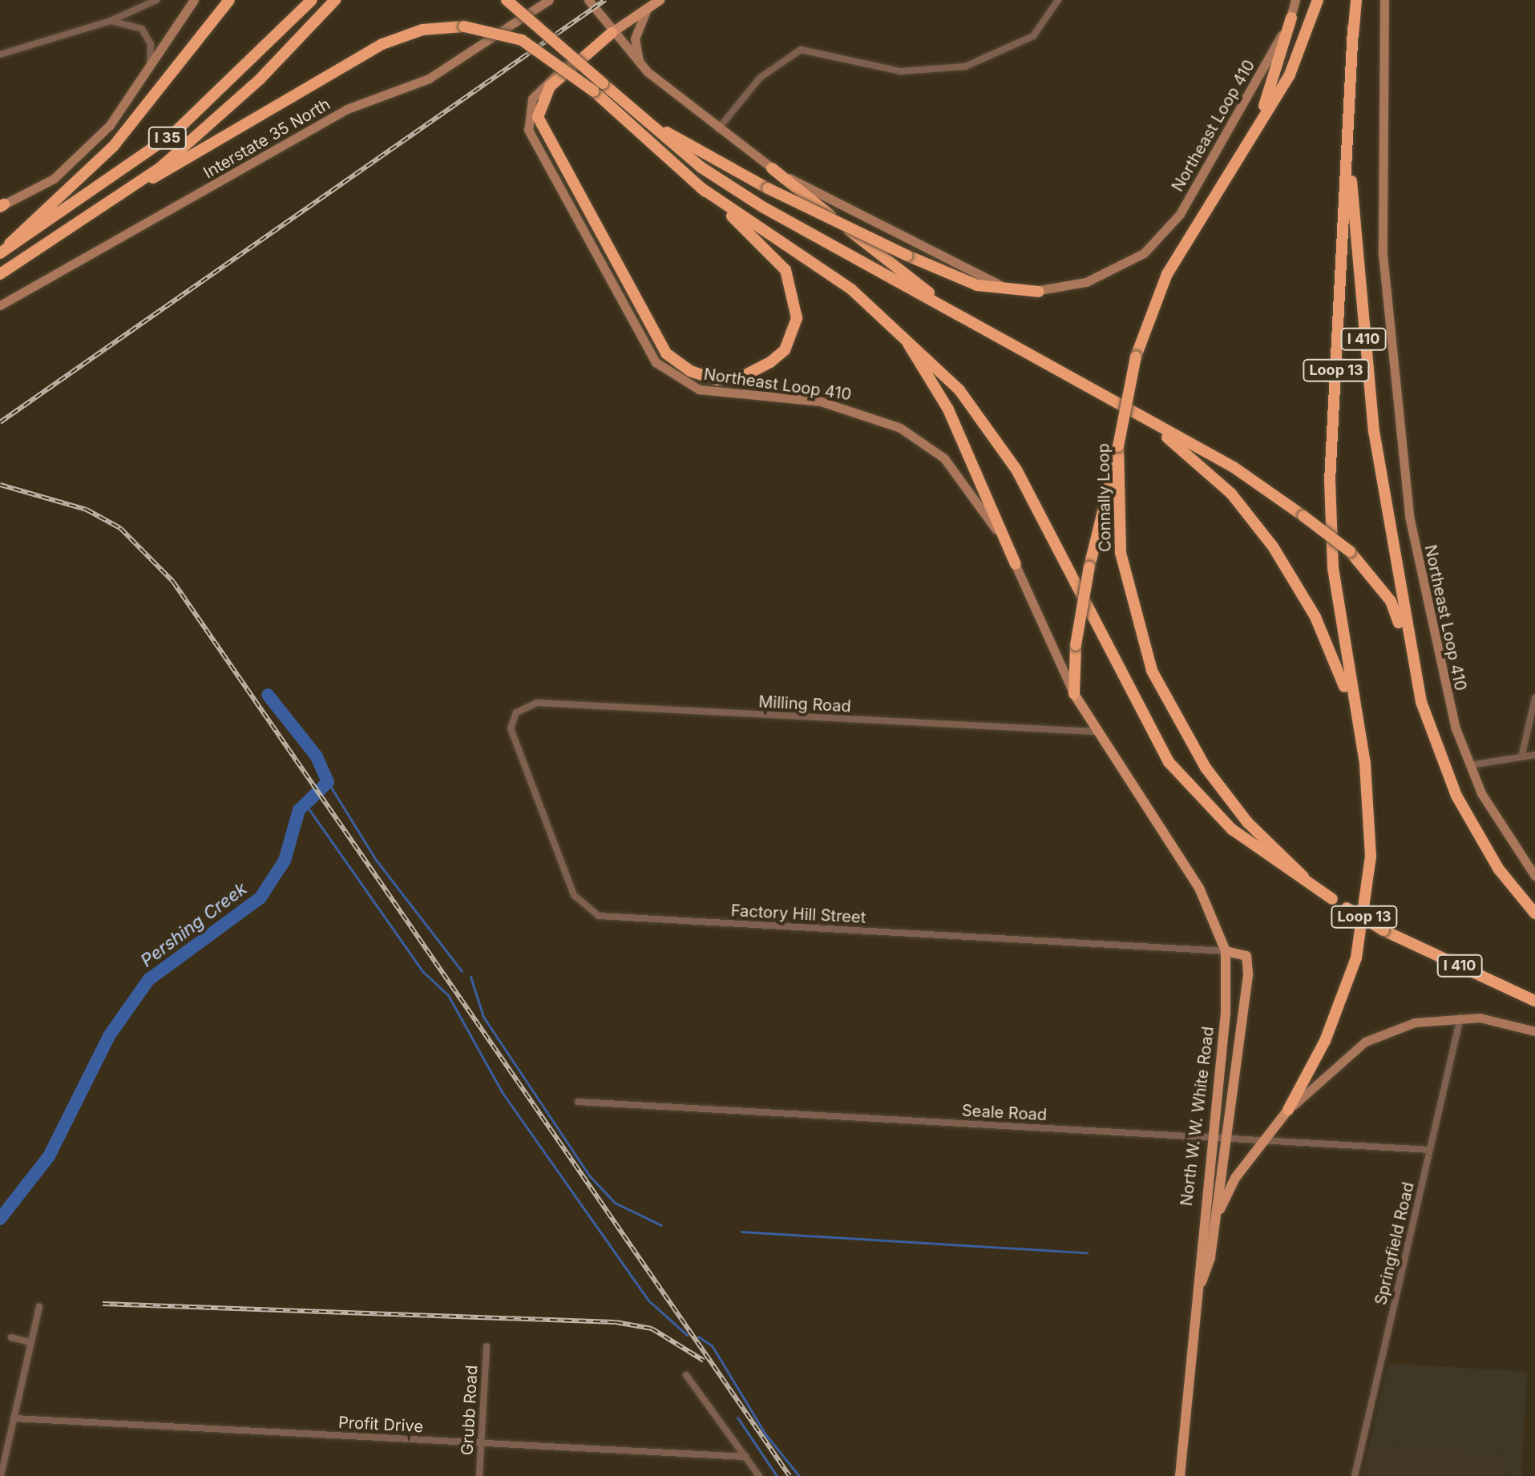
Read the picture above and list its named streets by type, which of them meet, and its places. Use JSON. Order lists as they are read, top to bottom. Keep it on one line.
{"streets":{"highway":["I 35","I 410","Loop 13","Connally Loop"],"main road":["Northeast Loop 410","Interstate 35 North","North W. W. White Road"],"street":["Milling Road","Factory Hill Street","Seale Road","Springfield Road","Grubb Road","Profit Drive"]},"crossings":[["Northeast Loop 410","Loop 13"],["Northeast Loop 410","North W. W. White Road"],["I 410","Loop 13"],["Loop 13","Connally Loop"],["Loop 13","North W. W. White Road"],["Milling Road","Factory Hill Street"],["Milling Road","North W. W. White Road"],["Factory Hill Street","North W. W. White Road"],["Seale Road","North W. W. White Road"],["Seale Road","Springfield Road"],["Grubb Road","Profit Drive"]],"water":["Pershing Creek"]}
